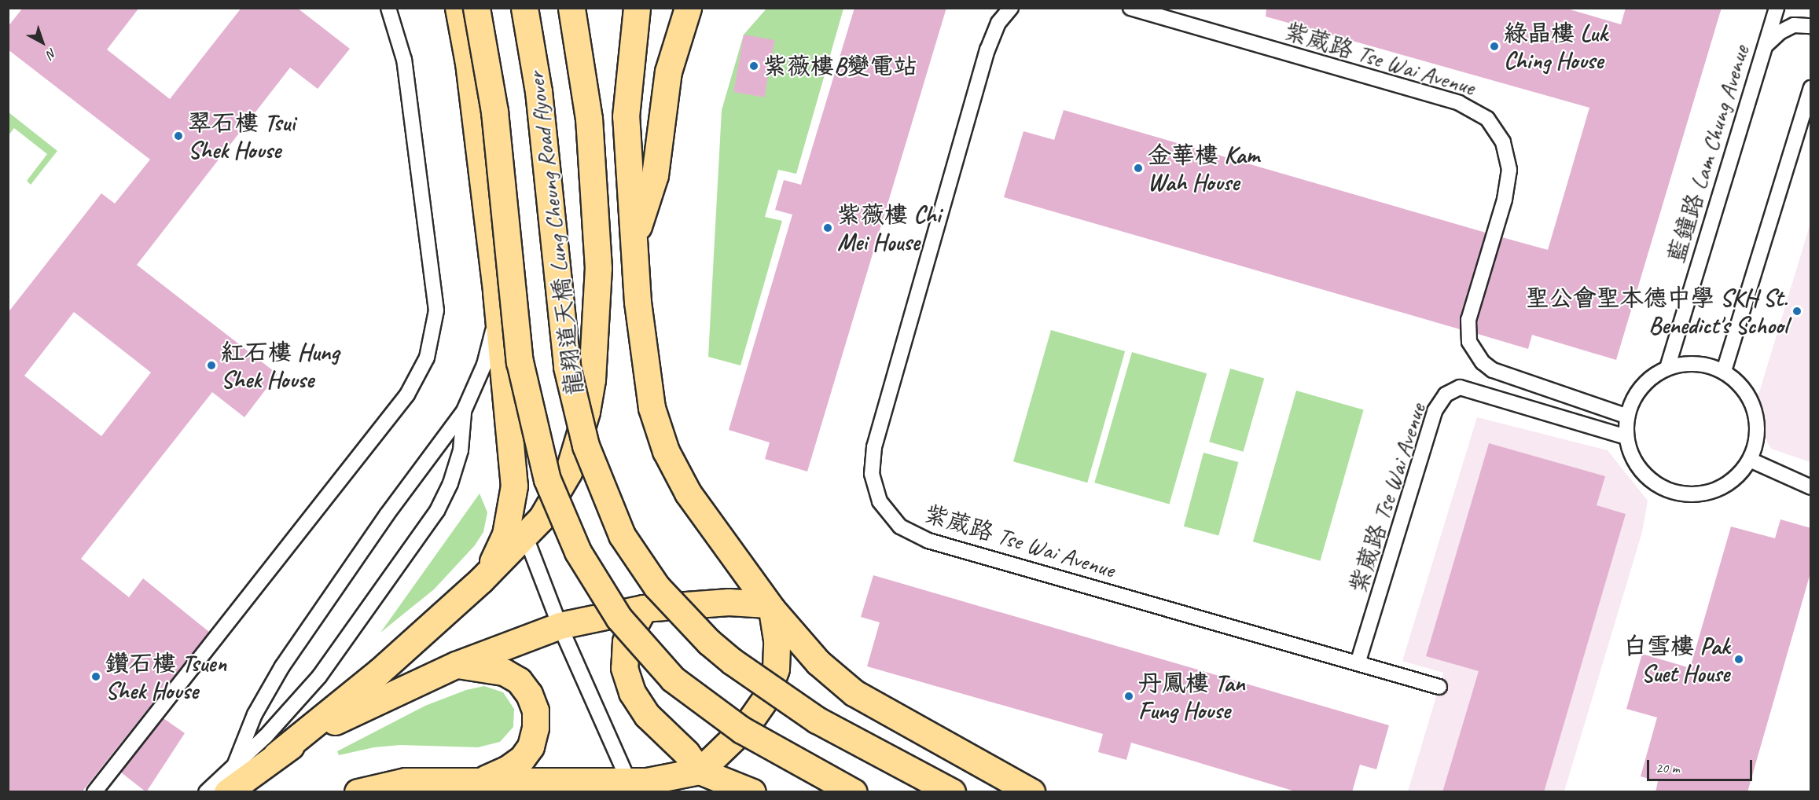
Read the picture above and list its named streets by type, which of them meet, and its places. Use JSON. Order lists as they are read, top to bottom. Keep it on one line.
{"streets":{"main road":["龍翔道天橋 Lung Cheung Road flyover"],"lane":["紫葳路 Tse Wai Avenue","藍鐘路 Lam Chung Avenue"]},"crossings":[["紫葳路 Tse Wai Avenue","藍鐘路 Lam Chung Avenue"]],"places":["綠晶樓 Luk Ching House","紫薇樓B變電站","翠石樓 Tsui Shek House","金華樓 Kam Wah House","紫薇樓 Chi Mei House","聖公會聖本德中學 SKH St. Benedict's School","紅石樓 Hung Shek House","白雪樓 Pak Suet House","鑽石樓 Tsuen Shek House","丹鳳樓 Tan Fung House"],"scale_bar":"20 m","north":"bottom right"}
